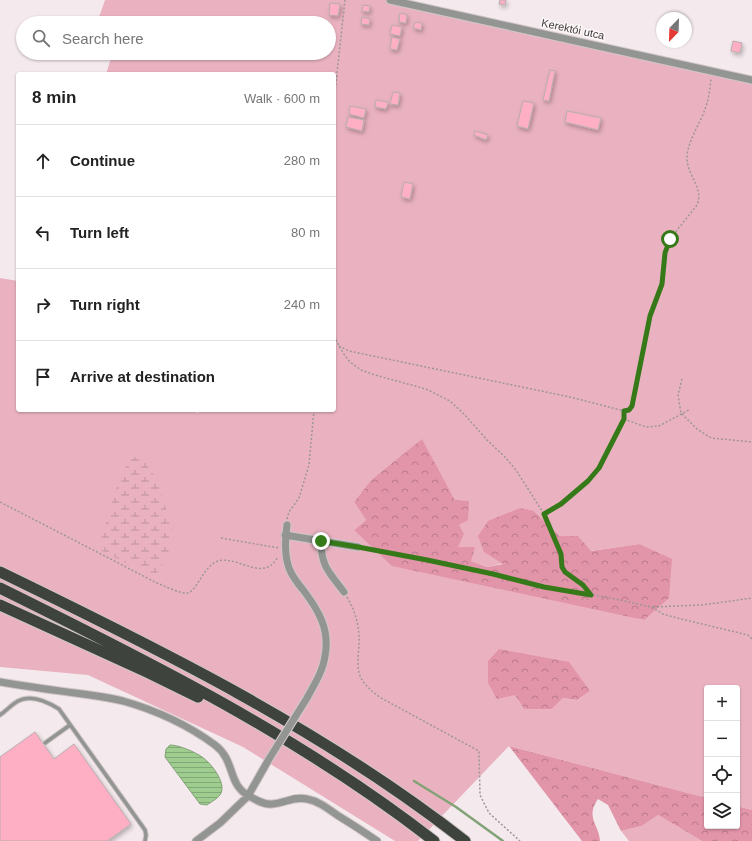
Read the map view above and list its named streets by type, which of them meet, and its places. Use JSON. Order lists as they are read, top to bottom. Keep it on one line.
{"streets":{"street":["Kerektói utca"]},"north":"bottom left","page":{"search":"Search here","heading":["8 min","Walk · 600 m"],"list":[["Continue","280 m"],["Turn left","80 m"],["Turn right","240 m"],"Arrive at destination"],"map_buttons":["+","−"]}}
